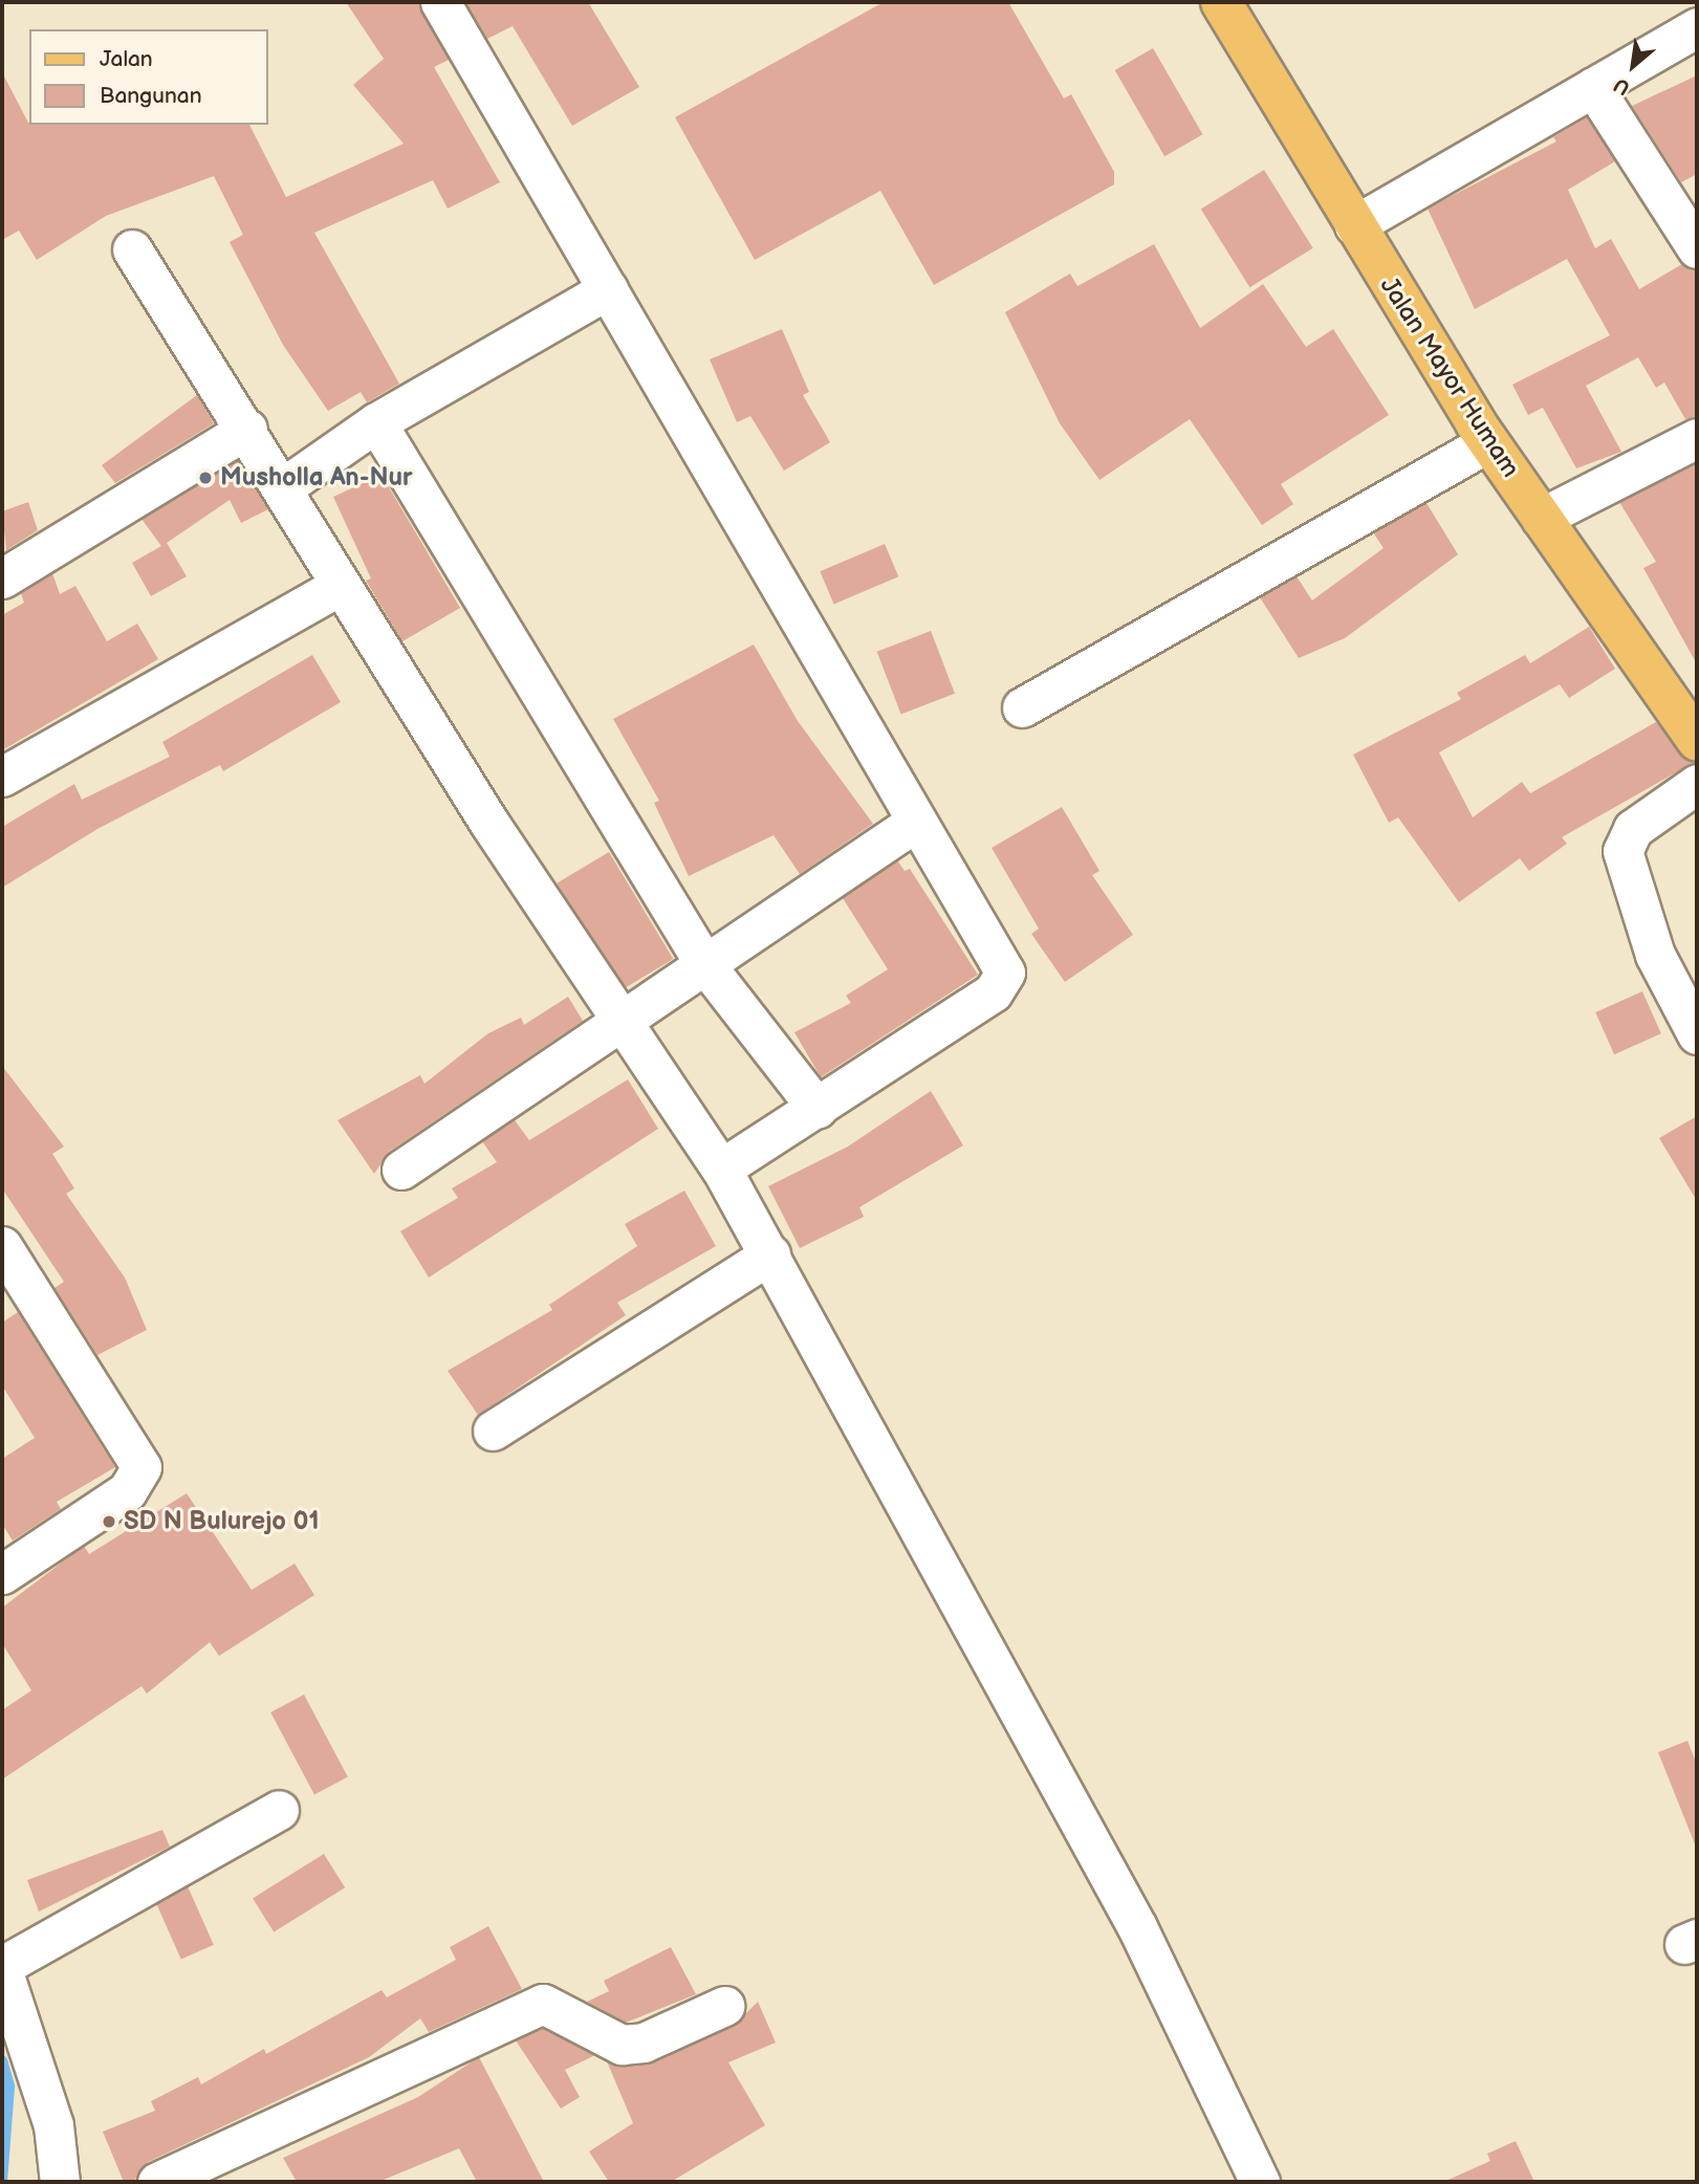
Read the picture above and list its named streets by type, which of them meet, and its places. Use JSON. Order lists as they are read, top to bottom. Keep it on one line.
{"streets":{"main road":["Jalan Mayor Humam"]},"places":["Musholla An-Nur","SD N Bulurejo 01"],"legend":["Jalan","Bangunan"],"north":"bottom left"}
